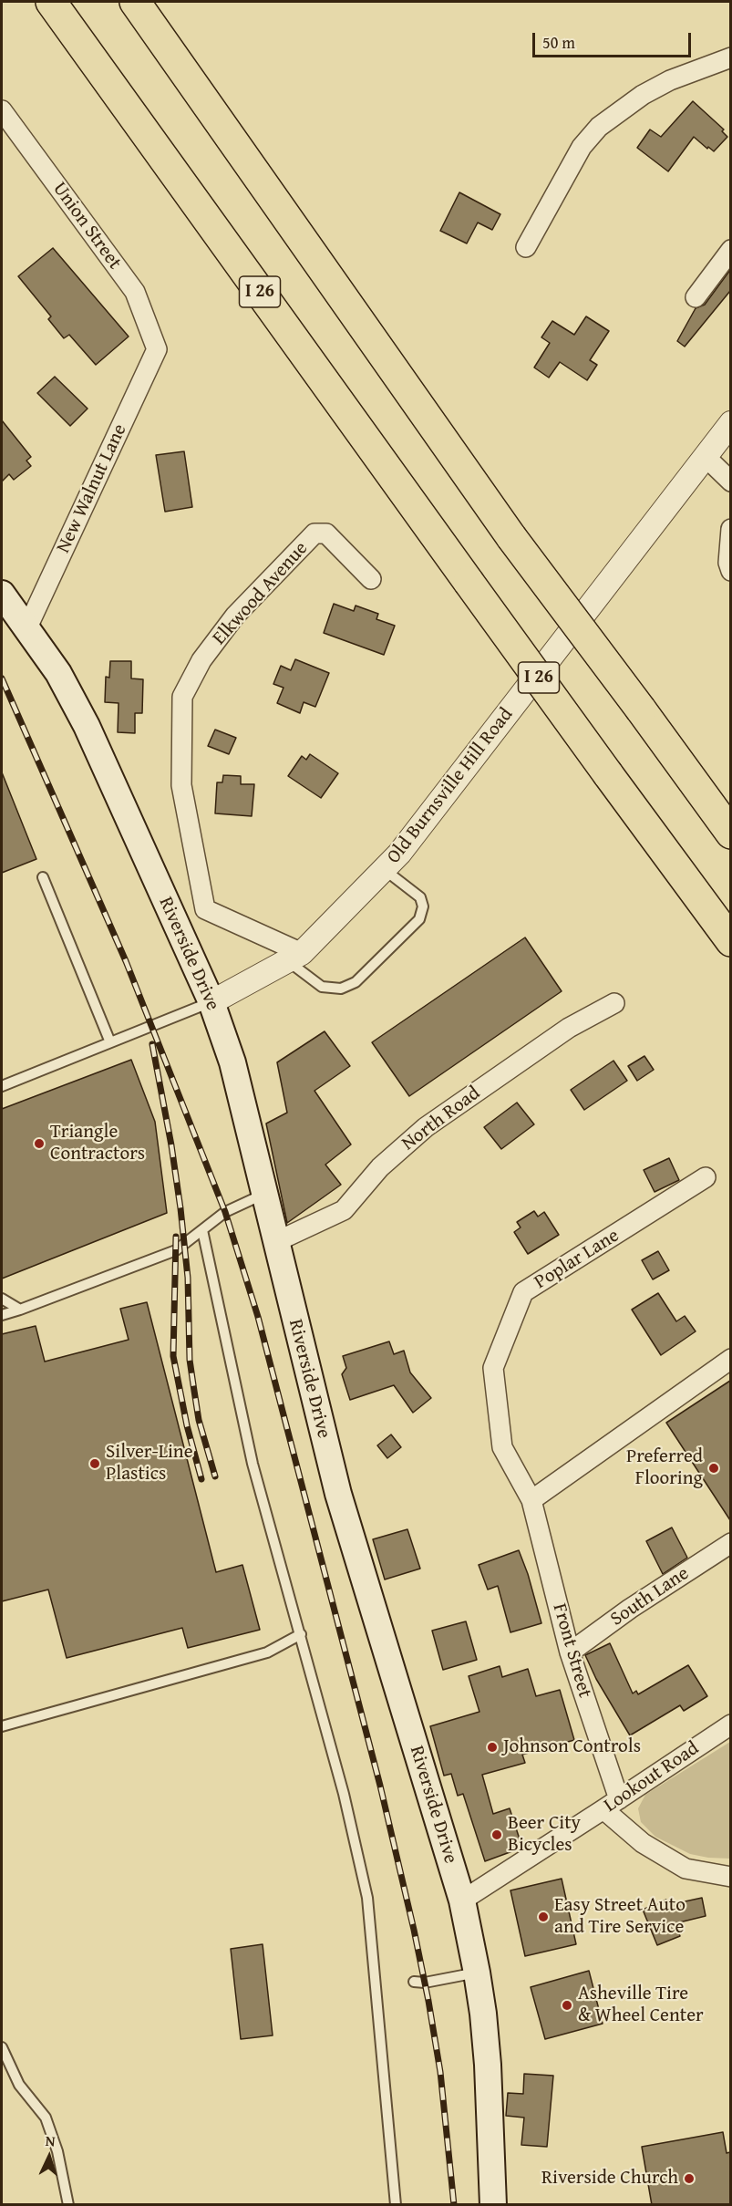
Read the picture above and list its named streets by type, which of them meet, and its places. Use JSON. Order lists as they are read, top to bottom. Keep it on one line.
{"streets":{"highway":["I 26"],"main road":["Riverside Drive"],"street":["Union Street","New Walnut Lane","Elkwood Avenue","Old Burnsville Hill Road","North Road","Poplar Lane","South Lane","Front Street","Lookout Road"]},"crossings":[["Union Street","New Walnut Lane"],["New Walnut Lane","Riverside Drive"],["Elkwood Avenue","Old Burnsville Hill Road"],["Old Burnsville Hill Road","Riverside Drive"],["Riverside Drive","North Road"],["Riverside Drive","Lookout Road"],["Poplar Lane","Front Street"],["South Lane","Front Street"],["Front Street","Lookout Road"]],"places":["Triangle Contractors","Silver-Line Plastics","Preferred Flooring","Johnson Controls","Beer City Bicycles","Easy Street Auto and Tire Service","Asheville Tire & Wheel Center","Riverside Church"],"scale_bar":"50 m","north":"top"}
